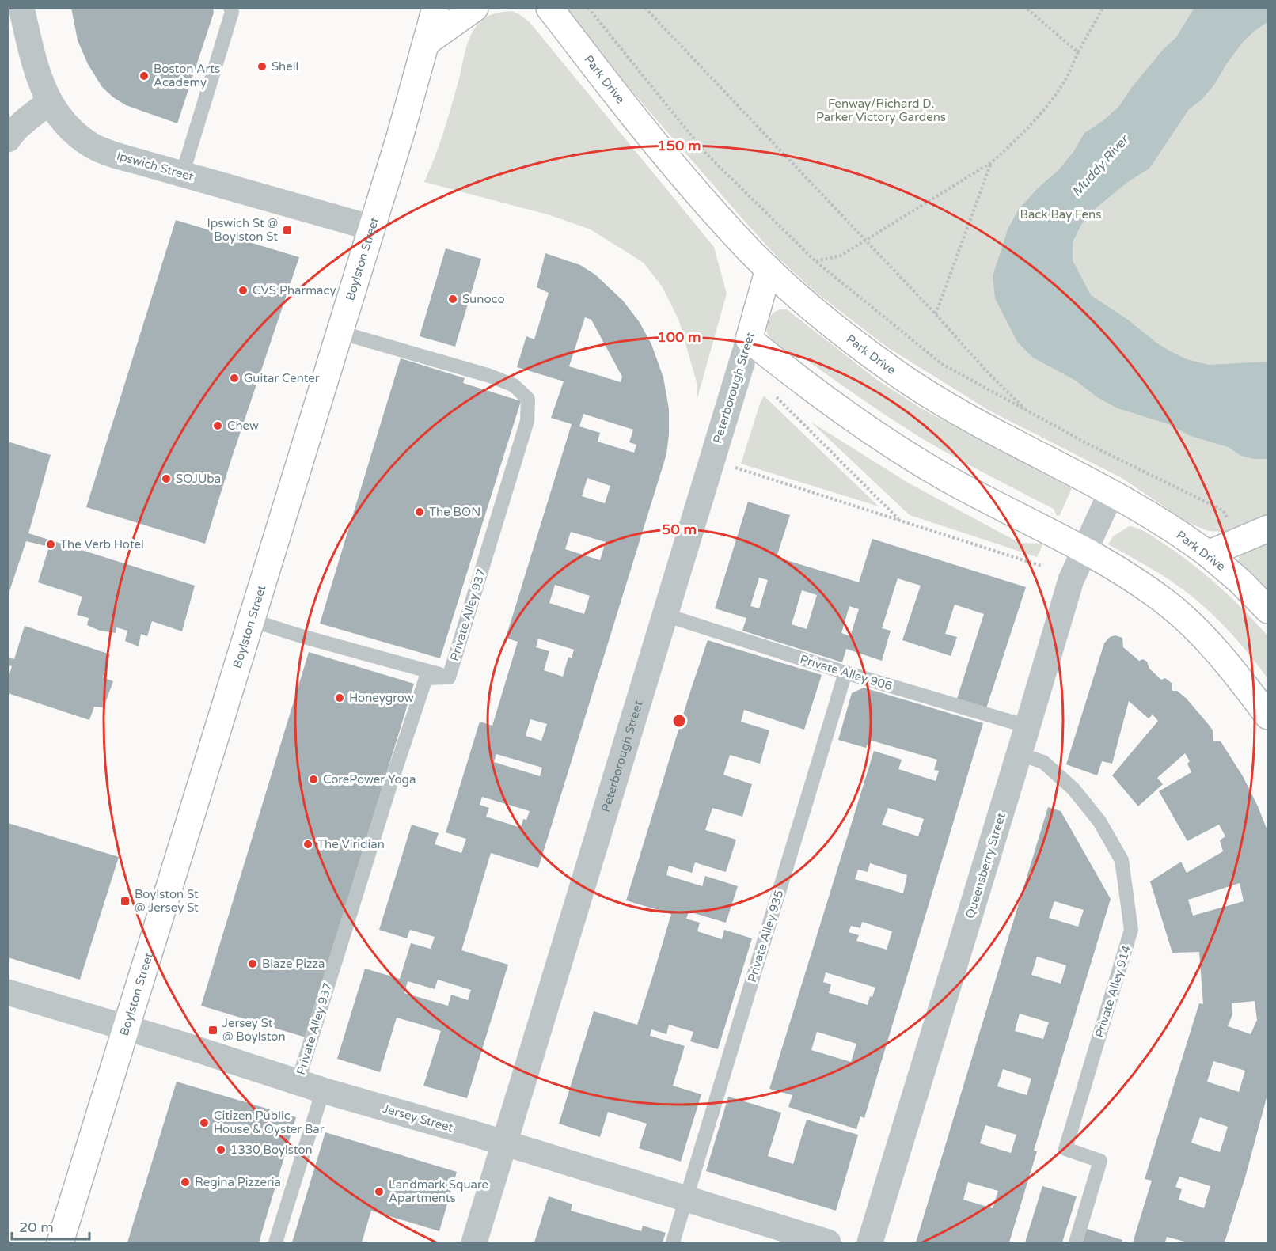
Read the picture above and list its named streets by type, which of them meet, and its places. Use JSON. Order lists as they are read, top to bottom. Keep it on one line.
{"streets":{"main road":["Park Drive","Boylston Street","Peterborough Street"],"street":["Ipswich Street","Queensberry Street","Jersey Street"],"lane":["Private Alley 937","Private Alley 906","Private Alley 935","Private Alley 914"]},"crossings":[["Park Drive","Peterborough Street"],["Park Drive","Queensberry Street"],["Ipswich Street","Boylston Street"],["Boylston Street","Private Alley 937"],["Boylston Street","Jersey Street"],["Peterborough Street","Private Alley 906"],["Peterborough Street","Jersey Street"],["Private Alley 937","Jersey Street"],["Private Alley 906","Queensberry Street"],["Private Alley 906","Private Alley 935"],["Queensberry Street","Private Alley 914"],["Private Alley 935","Jersey Street"]],"water":["Muddy River"],"parks":["Fenway/Richard D. Parker Victory Gardens","Back Bay Fens"],"places":{"other":["Shell","Boston Arts Academy","CVS Pharmacy","Sunoco","Guitar Center","Chew","SOJUba","The BON","The Verb Hotel","Honeygrow","CorePower Yoga","The Viridian","Blaze Pizza","Citizen Public House & Oyster Bar","1330 Boylston","Regina Pizzeria","Landmark Square Apartments"],"transit":["Ipswich St @ Boylston St","Boylston St @ Jersey St","Jersey St @ Boylston"]},"scale_bar":"20 m","rings":["150 m","100 m","50 m"]}
